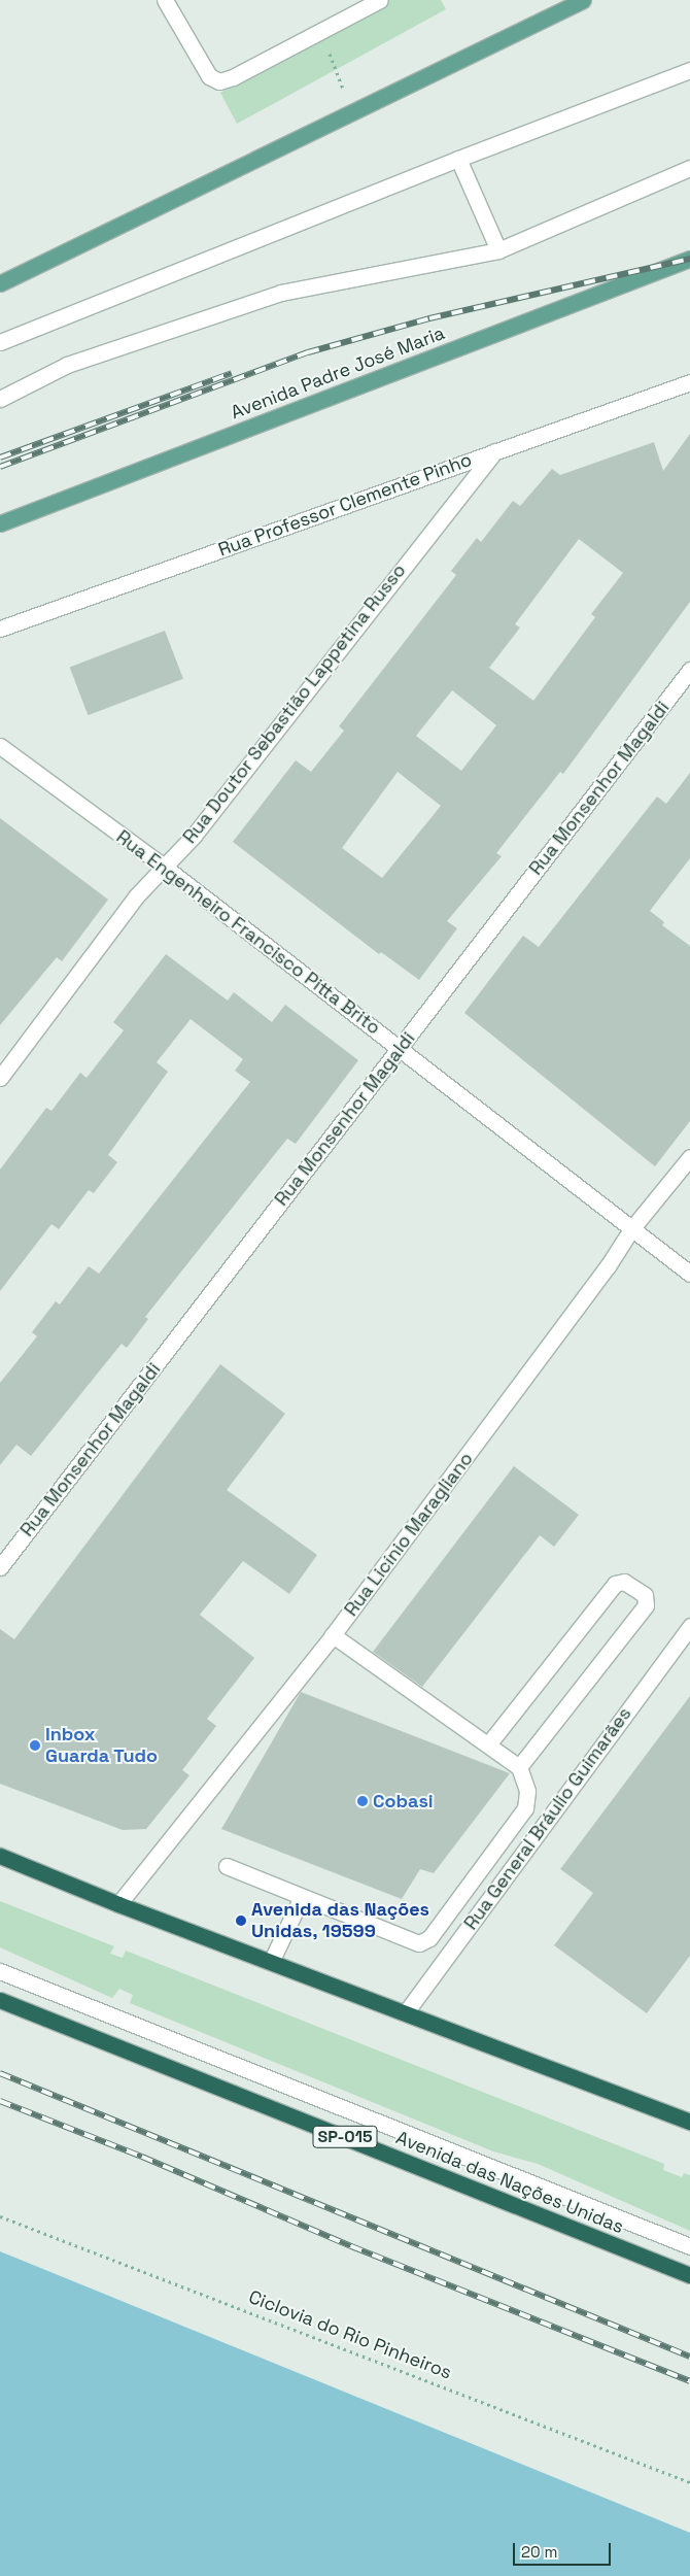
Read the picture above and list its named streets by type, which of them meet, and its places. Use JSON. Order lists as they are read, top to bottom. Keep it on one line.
{"streets":{"highway":["SP-015","Avenida das Nações Unidas"],"main road":["Avenida Padre José Maria"],"street":["Rua Professor Clemente Pinho","Rua Doutor Sebastião Lappetina Russo","Rua Monsenhor Magaldi","Rua Engenheiro Francisco Pitta Brito","Rua Licínio Maragliano","Rua General Bráulio Guimarães"],"path":["Ciclovia do Rio Pinheiros"]},"crossings":[["Rua Professor Clemente Pinho","Rua Doutor Sebastião Lappetina Russo"],["Rua Doutor Sebastião Lappetina Russo","Rua Engenheiro Francisco Pitta Brito"],["Rua Monsenhor Magaldi","Rua Engenheiro Francisco Pitta Brito"],["Rua Engenheiro Francisco Pitta Brito","Rua Licínio Maragliano"]],"places":["Inbox Guarda Tudo","Cobasi","Avenida das Nações Unidas, 19599"],"scale_bar":"20 m"}
